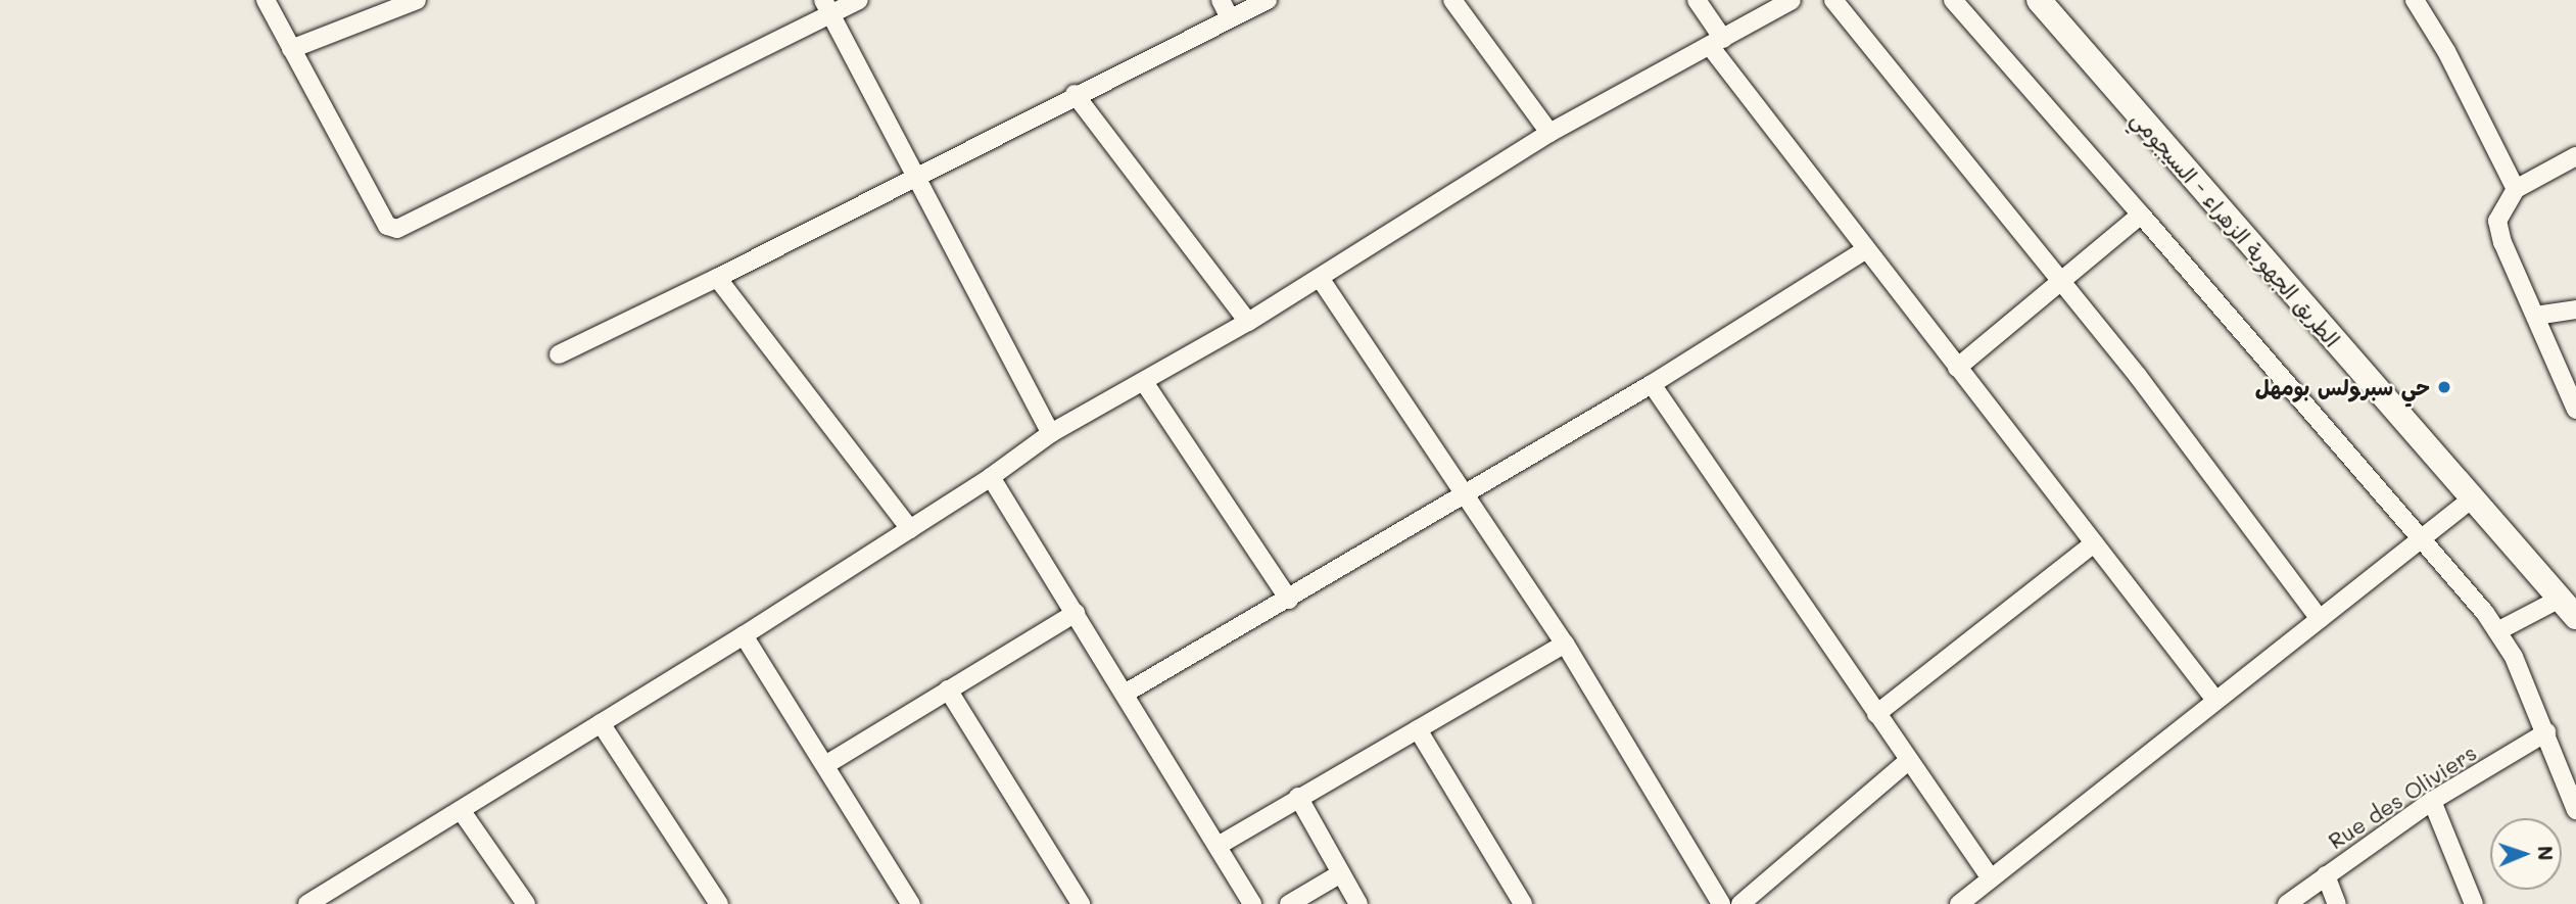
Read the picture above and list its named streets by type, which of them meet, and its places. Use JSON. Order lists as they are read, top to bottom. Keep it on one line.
{"streets":{"main road":["الطريق الجهوية الزهراء - السيجومي"],"street":["Rue des Oliviers"]},"places":["حي سبرولس بومهل"],"north":"right"}
